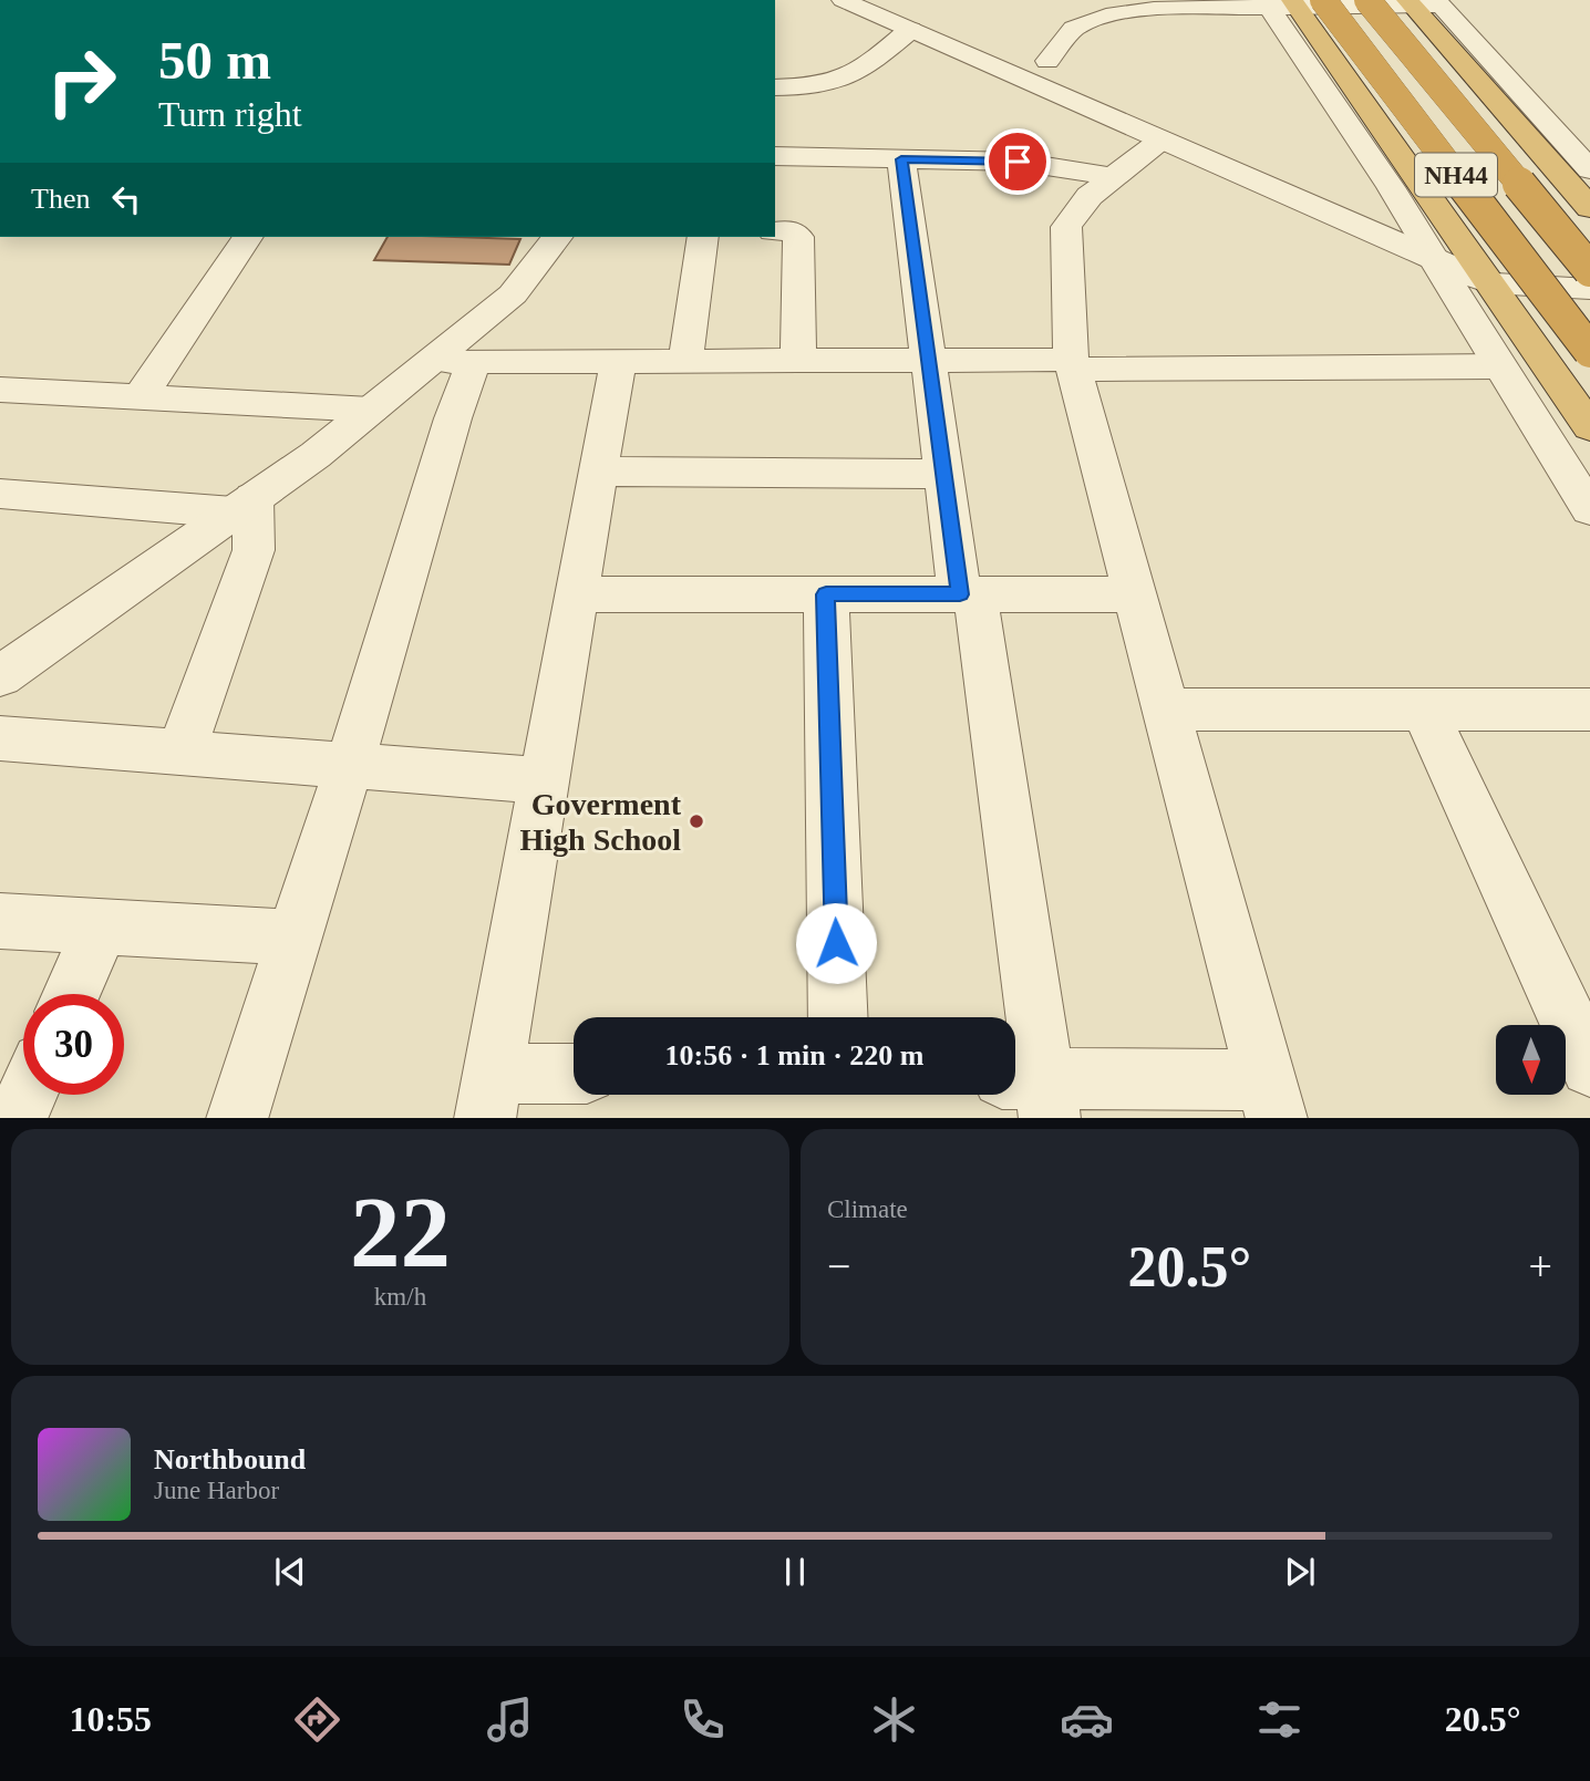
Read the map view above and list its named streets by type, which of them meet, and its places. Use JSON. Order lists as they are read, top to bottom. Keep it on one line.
{"streets":{"highway":["NH44"]},"places":["Goverment High School"],"north":"bottom","page":{"turn":["50 m","Turn right"],"then":"Then","limit":"30","trip":"10:56 · 1 min · 220 m","tile":[["22","km/h"],"Climate"],"heat":["−","20.5°","+"],"song":["Northbound","June Harbor"],"tabs":["10:55","20.5°"]}}
